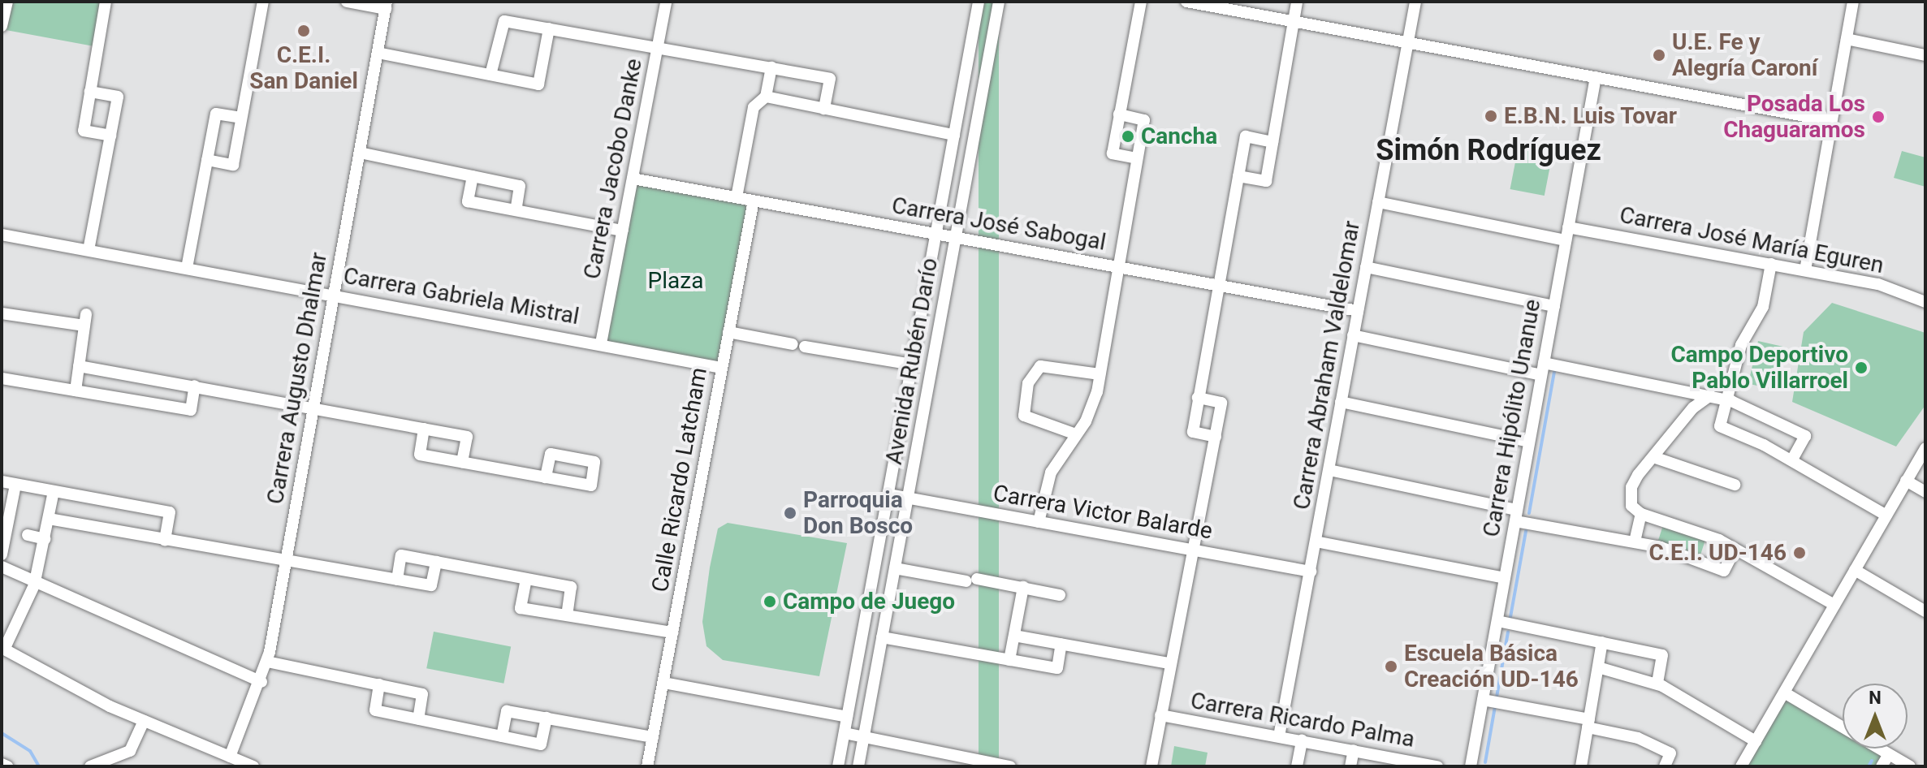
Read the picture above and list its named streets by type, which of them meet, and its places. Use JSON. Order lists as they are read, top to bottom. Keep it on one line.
{"streets":{"street":["Carrera Jacobo Danke","Carrera José Sabogal","Carrera José María Eguren","Carrera Gabriela Mistral","Avenida Rubén Darío","Carrera Abraham Valdelomar","Carrera Augusto Dhalmar","Carrera Hipólito Unanue","Calle Ricardo Latcham","Carrera Victor Balarde","Carrera Ricardo Palma"]},"crossings":[["Carrera Jacobo Danke","Carrera José Sabogal"],["Carrera Jacobo Danke","Carrera Gabriela Mistral"],["Carrera José Sabogal","Avenida Rubén Darío"],["Carrera José Sabogal","Carrera Abraham Valdelomar"],["Carrera José Sabogal","Calle Ricardo Latcham"],["Carrera José María Eguren","Carrera Hipólito Unanue"],["Carrera Gabriela Mistral","Carrera Augusto Dhalmar"],["Carrera Gabriela Mistral","Calle Ricardo Latcham"],["Avenida Rubén Darío","Carrera Victor Balarde"],["Carrera Abraham Valdelomar","Carrera Victor Balarde"],["Carrera Abraham Valdelomar","Carrera Ricardo Palma"]],"districts":["Simón Rodríguez"],"parks":["Plaza"],"places":["C.E.I. San Daniel","U.E. Fe y Alegría Caroní","E.B.N. Luis Tovar","Posada Los Chaguaramos","Cancha","Campo Deportivo Pablo Villarroel","Parroquia Don Bosco","C.E.I. UD-146","Campo de Juego","Escuela Básica Creación UD-146"],"north":"top"}
